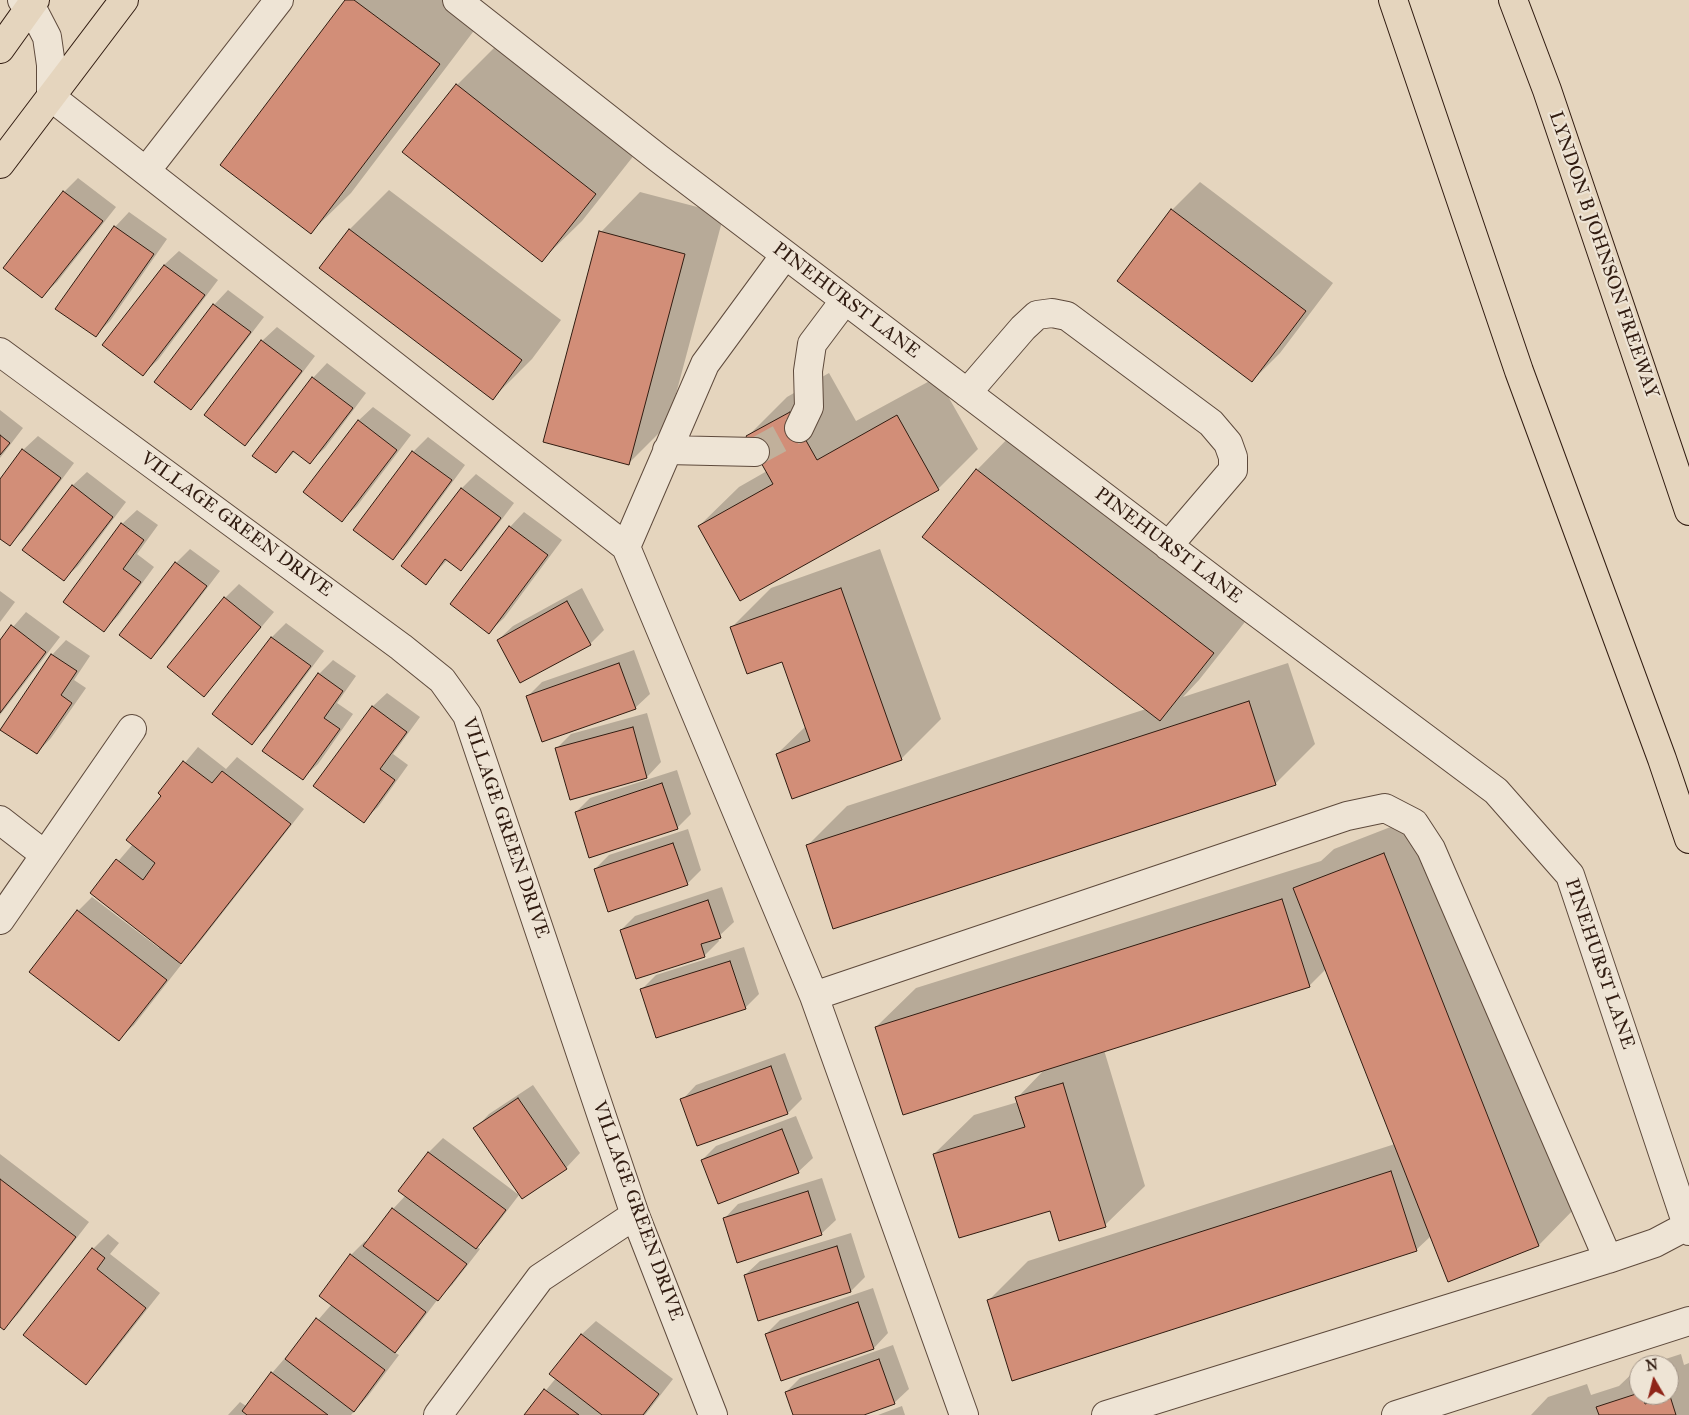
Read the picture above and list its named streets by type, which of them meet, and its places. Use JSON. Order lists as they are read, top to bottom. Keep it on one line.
{"streets":{"main road":["LYNDON B JOHNSON FREEWAY"],"street":["PINEHURST LANE","VILLAGE GREEN DRIVE"]},"north":"top"}
